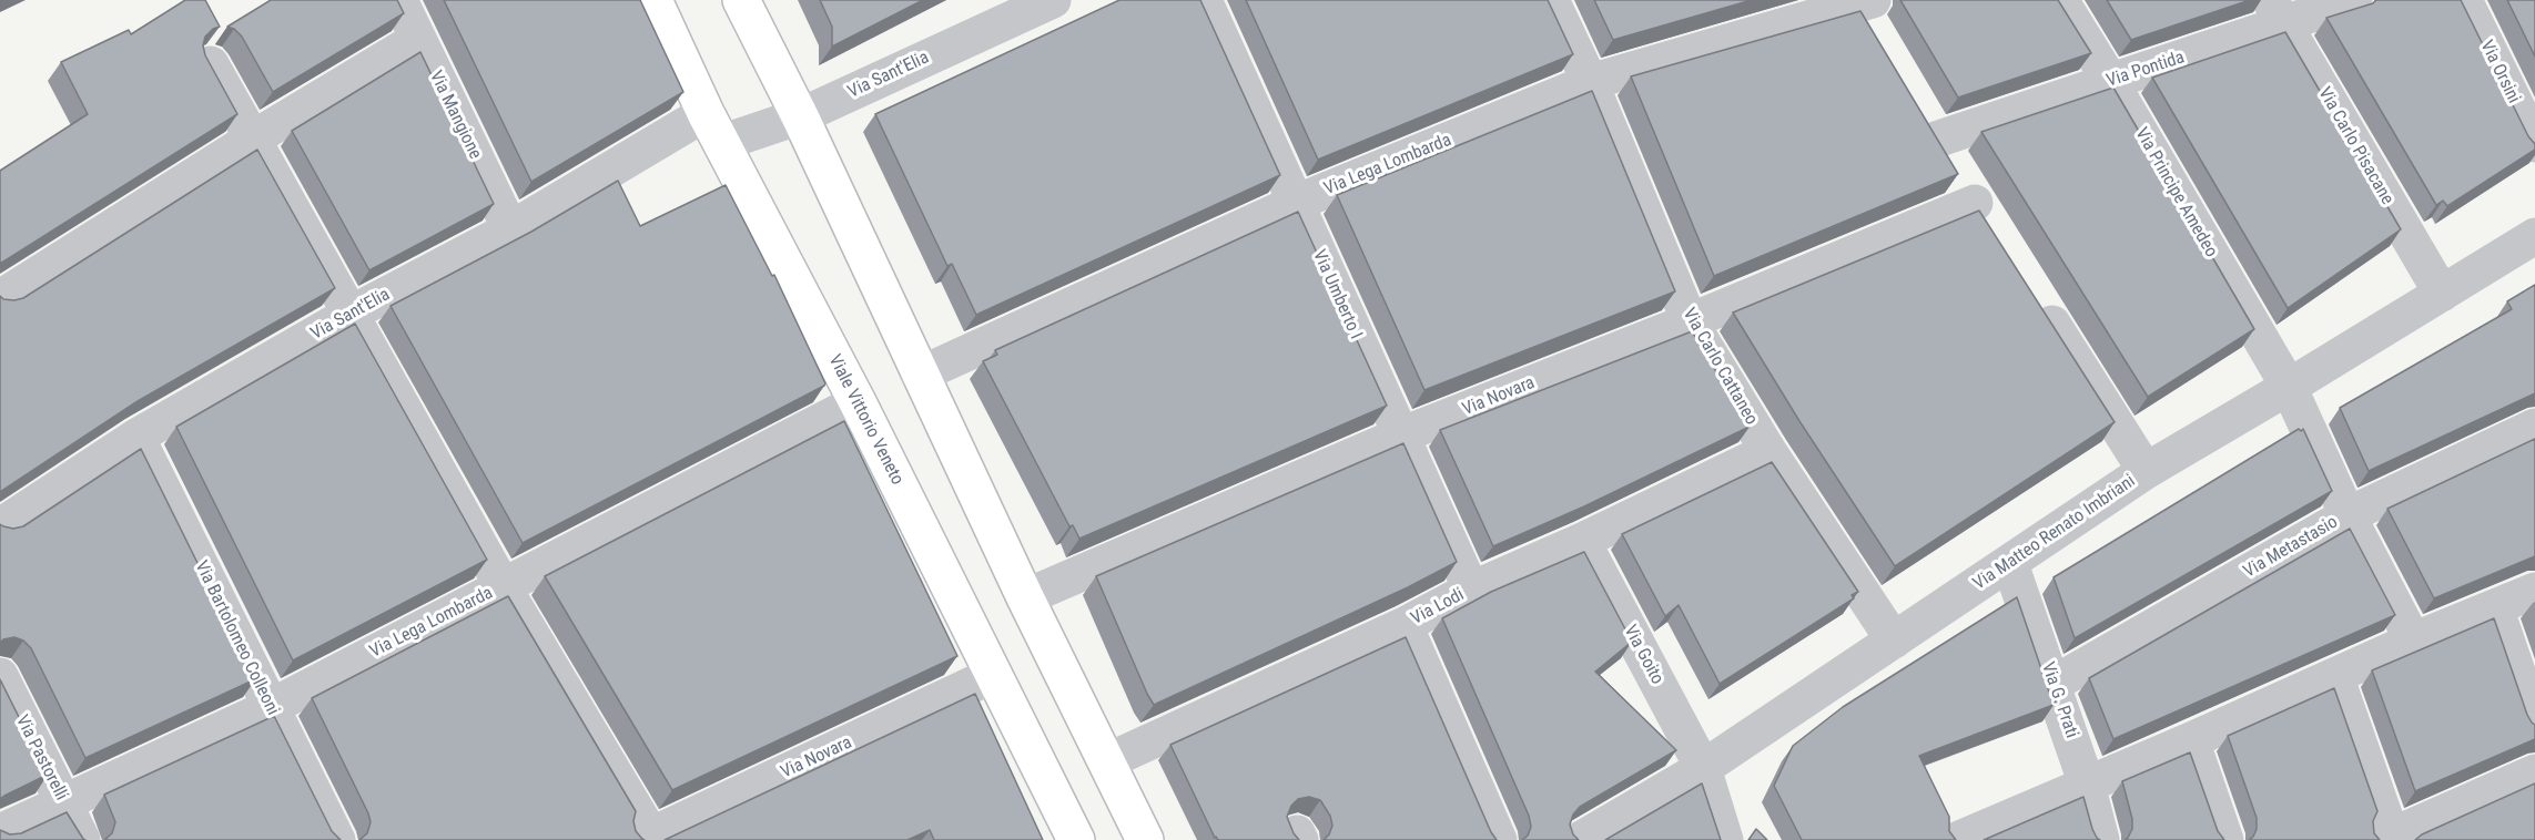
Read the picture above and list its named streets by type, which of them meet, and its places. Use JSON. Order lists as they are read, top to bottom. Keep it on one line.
{"streets":{"main road":["Viale Vittorio Veneto"],"street":["Via Pontida","Via Orsini","Via Sant'Elia","Via Mangione","Via Carlo Pisacane","Via Lega Lombarda","Via Principe Amedeo","Via Umberto I","Via Carlo Cattaneo","Via Novara","Via Matteo Renato Imbriani","Via Metastasio","Via Lodi","Via Bartolomeo Colleoni","Via Goito","Via G. Prati","Via Pastorelli"]},"crossings":[["Via Pontida","Via Carlo Pisacane"],["Via Pontida","Via Principe Amedeo"],["Via Pontida","Via Novara"],["Via Sant'Elia","Via Mangione"],["Via Sant'Elia","Viale Vittorio Veneto"],["Via Sant'Elia","Via Bartolomeo Colleoni"],["Via Carlo Pisacane","Via Matteo Renato Imbriani"],["Via Lega Lombarda","Via Umberto I"],["Via Lega Lombarda","Via Carlo Cattaneo"],["Via Lega Lombarda","Viale Vittorio Veneto"],["Via Lega Lombarda","Via Bartolomeo Colleoni"],["Via Lega Lombarda","Via Pastorelli"],["Via Principe Amedeo","Via Matteo Renato Imbriani"],["Via Principe Amedeo","Via Metastasio"],["Via Umberto I","Via Novara"],["Via Umberto I","Via Lodi"],["Via Carlo Cattaneo","Via Novara"],["Via Carlo Cattaneo","Via Matteo Renato Imbriani"],["Via Carlo Cattaneo","Via Lodi"],["Via Novara","Viale Vittorio Veneto"],["Via Matteo Renato Imbriani","Via Goito"],["Via Matteo Renato Imbriani","Via G. Prati"],["Via Metastasio","Via G. Prati"],["Via Lodi","Via Goito"]]}
